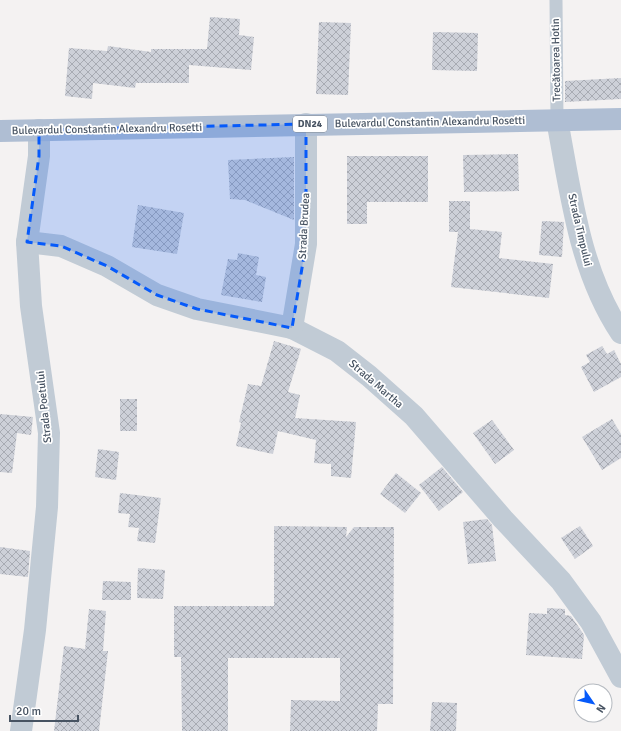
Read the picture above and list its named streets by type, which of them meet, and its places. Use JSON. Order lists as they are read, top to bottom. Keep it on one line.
{"streets":{"main road":["Bulevardul Constantin Alexandru Rosetti","DN24"],"street":["Strada Brudea","Strada Timpului","Strada Martha","Strada Poetului"],"lane":["Trecătoarea Hotin"]},"crossings":[["Trecătoarea Hotin","Bulevardul Constantin Alexandru Rosetti"],["Trecătoarea Hotin","Strada Timpului"],["Bulevardul Constantin Alexandru Rosetti","Strada Brudea"],["Bulevardul Constantin Alexandru Rosetti","Strada Timpului"],["Bulevardul Constantin Alexandru Rosetti","Strada Poetului"],["Strada Brudea","Strada Martha"],["Strada Martha","Strada Poetului"]],"scale_bar":"20 m","north":"bottom right"}
